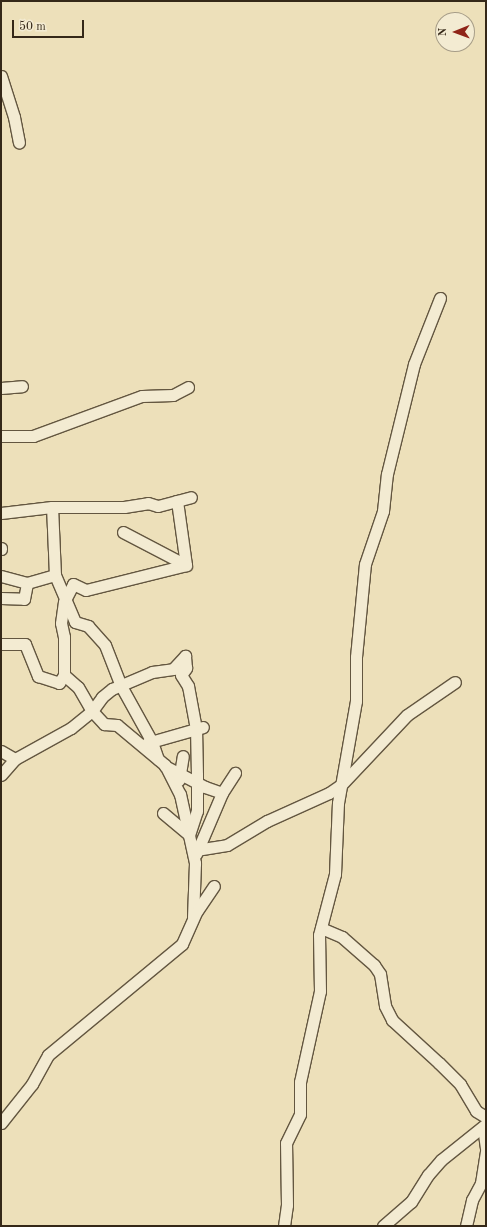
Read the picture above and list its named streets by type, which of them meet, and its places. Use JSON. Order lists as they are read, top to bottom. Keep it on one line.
{"scale_bar":"50 m","north":"left"}
